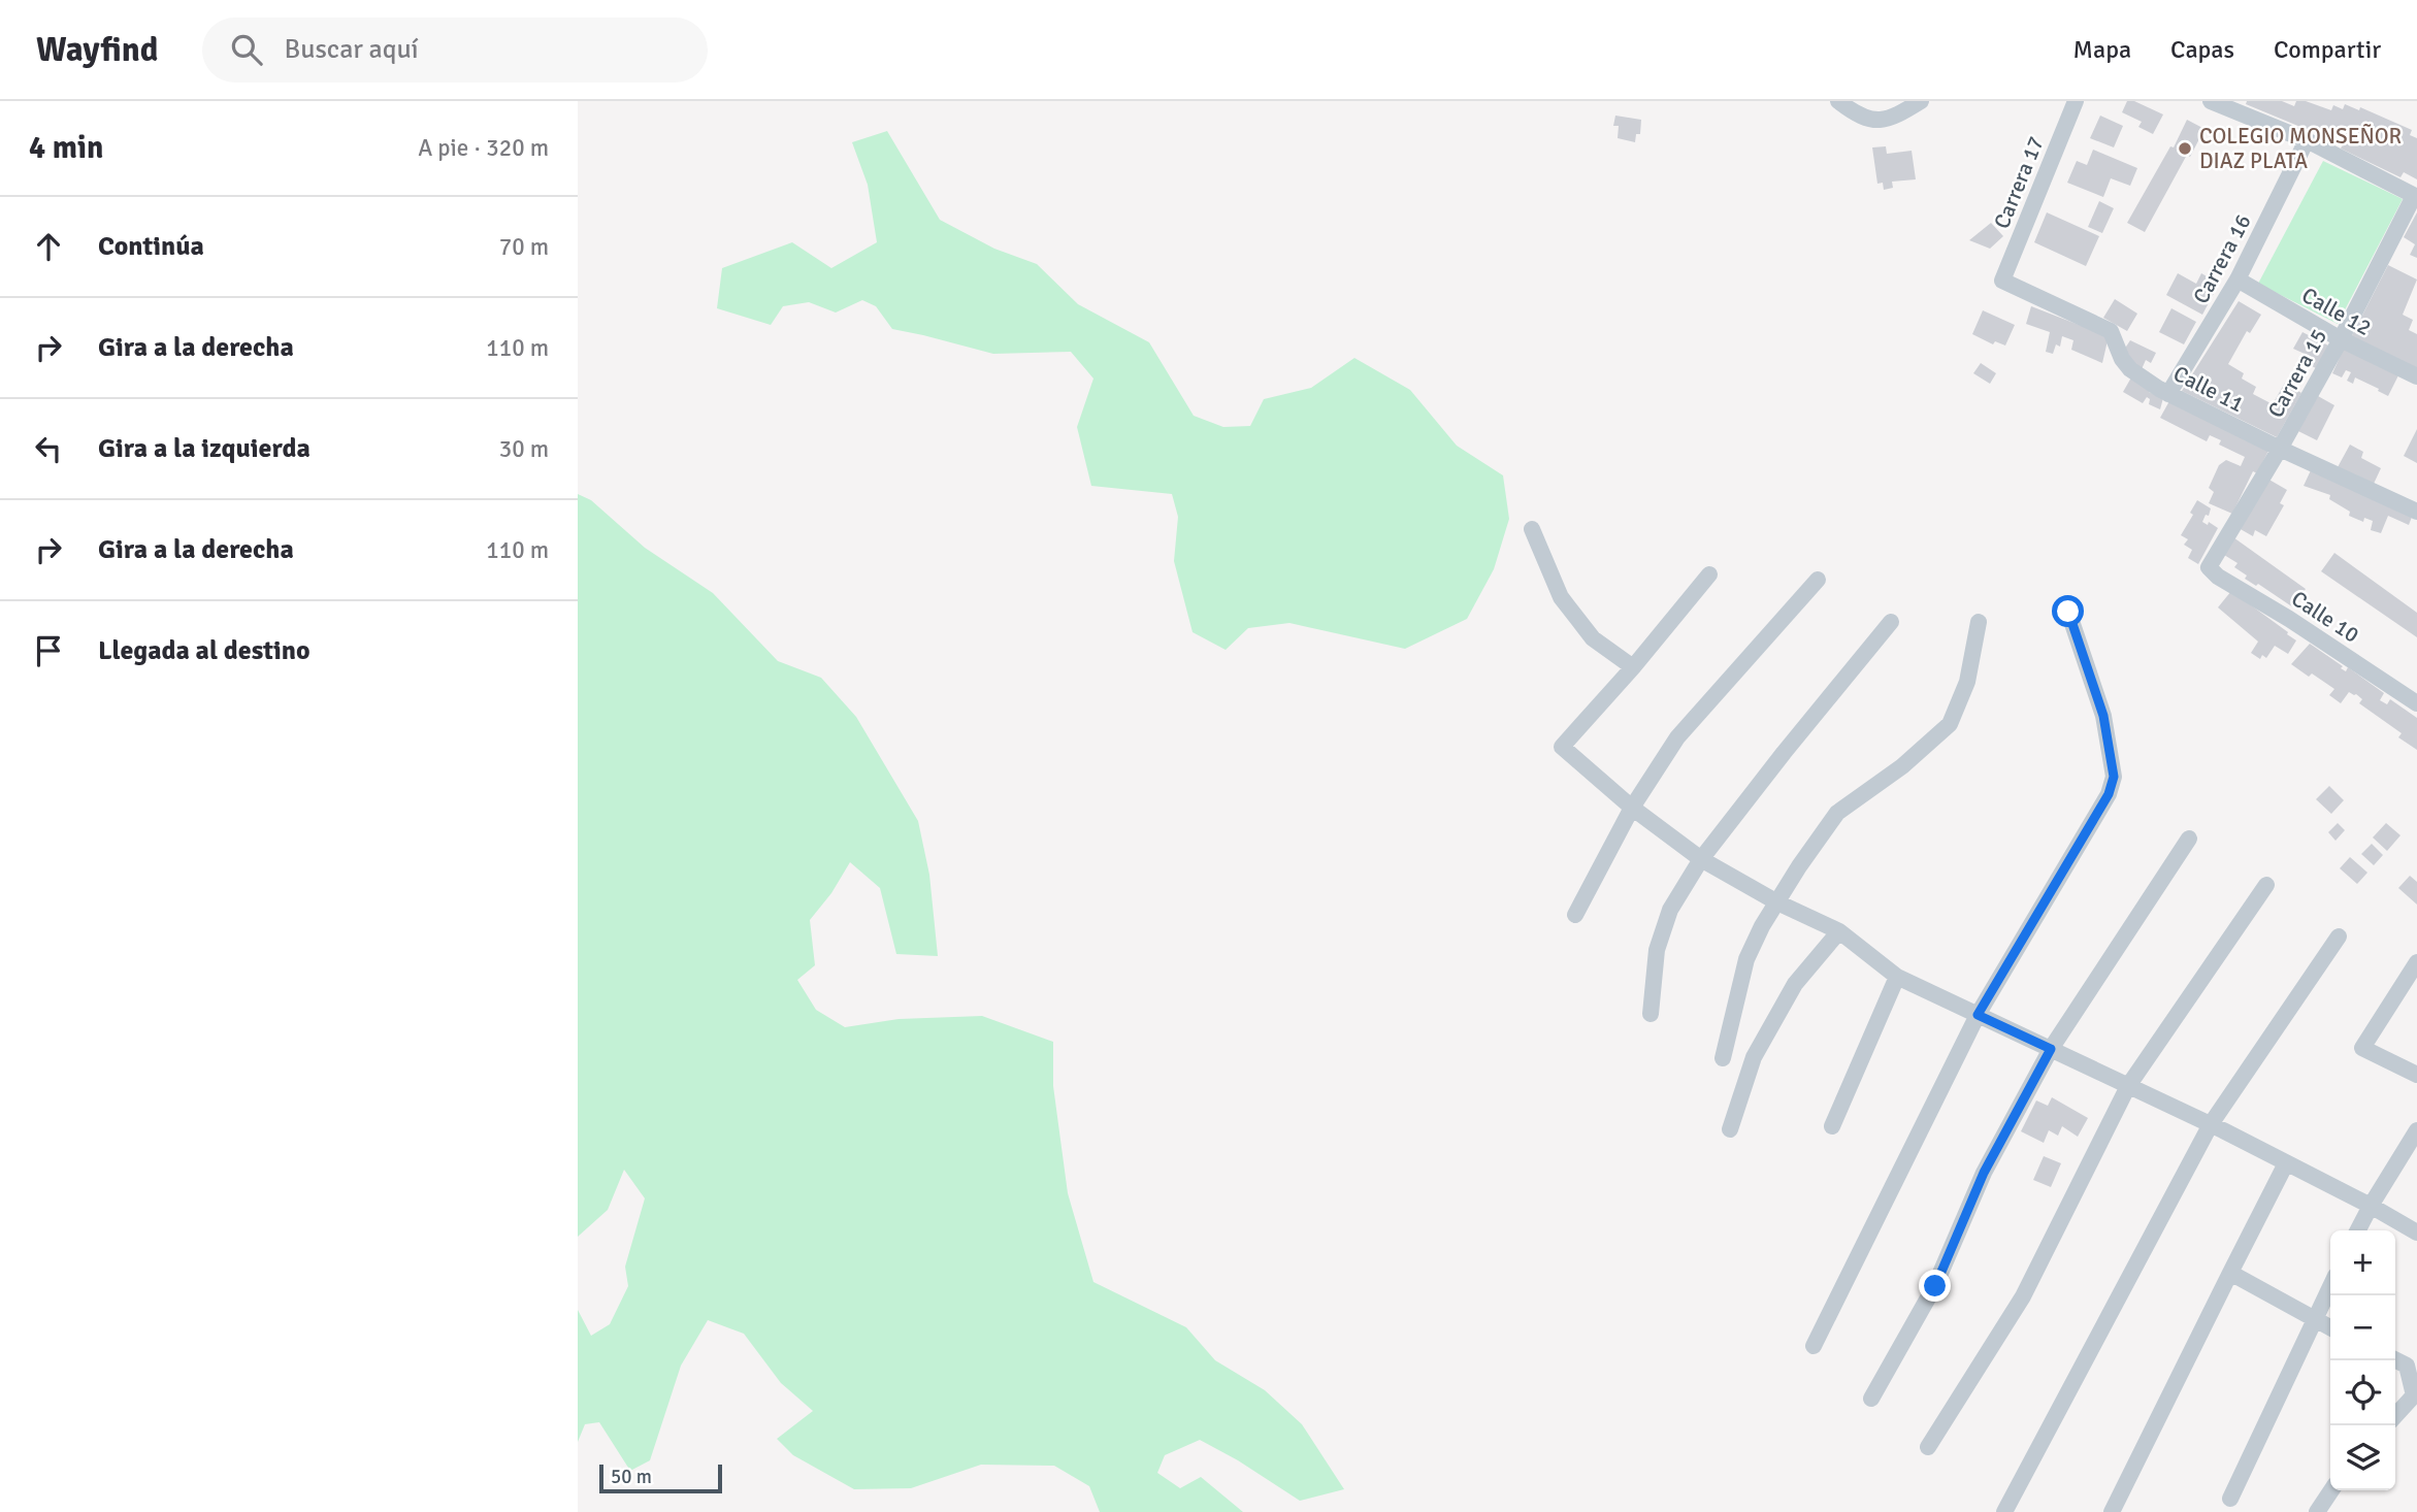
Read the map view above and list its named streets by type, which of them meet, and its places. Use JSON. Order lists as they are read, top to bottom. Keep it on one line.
{"streets":{"street":["Carrera 17","Carrera 16","Calle 12","Carrera 15","Calle 11","Calle 10"]},"crossings":[["Carrera 17","Calle 11"],["Carrera 16","Calle 12"],["Carrera 16","Calle 11"],["Calle 12","Carrera 15"],["Carrera 15","Calle 11"],["Carrera 15","Calle 10"]],"places":["COLEGIO MONSEÑOR DIAZ PLATA"],"scale_bar":"50 m","page":{"header":"Wayfind","search":"Buscar aquí","nav":["Mapa","Capas","Compartir"],"heading":["4 min","A pie · 320 m"],"list":[["Continúa","70 m"],["Gira a la derecha","110 m"],["Gira a la izquierda","30 m"],["Gira a la derecha","110 m"],"Llegada al destino"],"map_buttons":["+","−"],"scale":"50 m"}}
